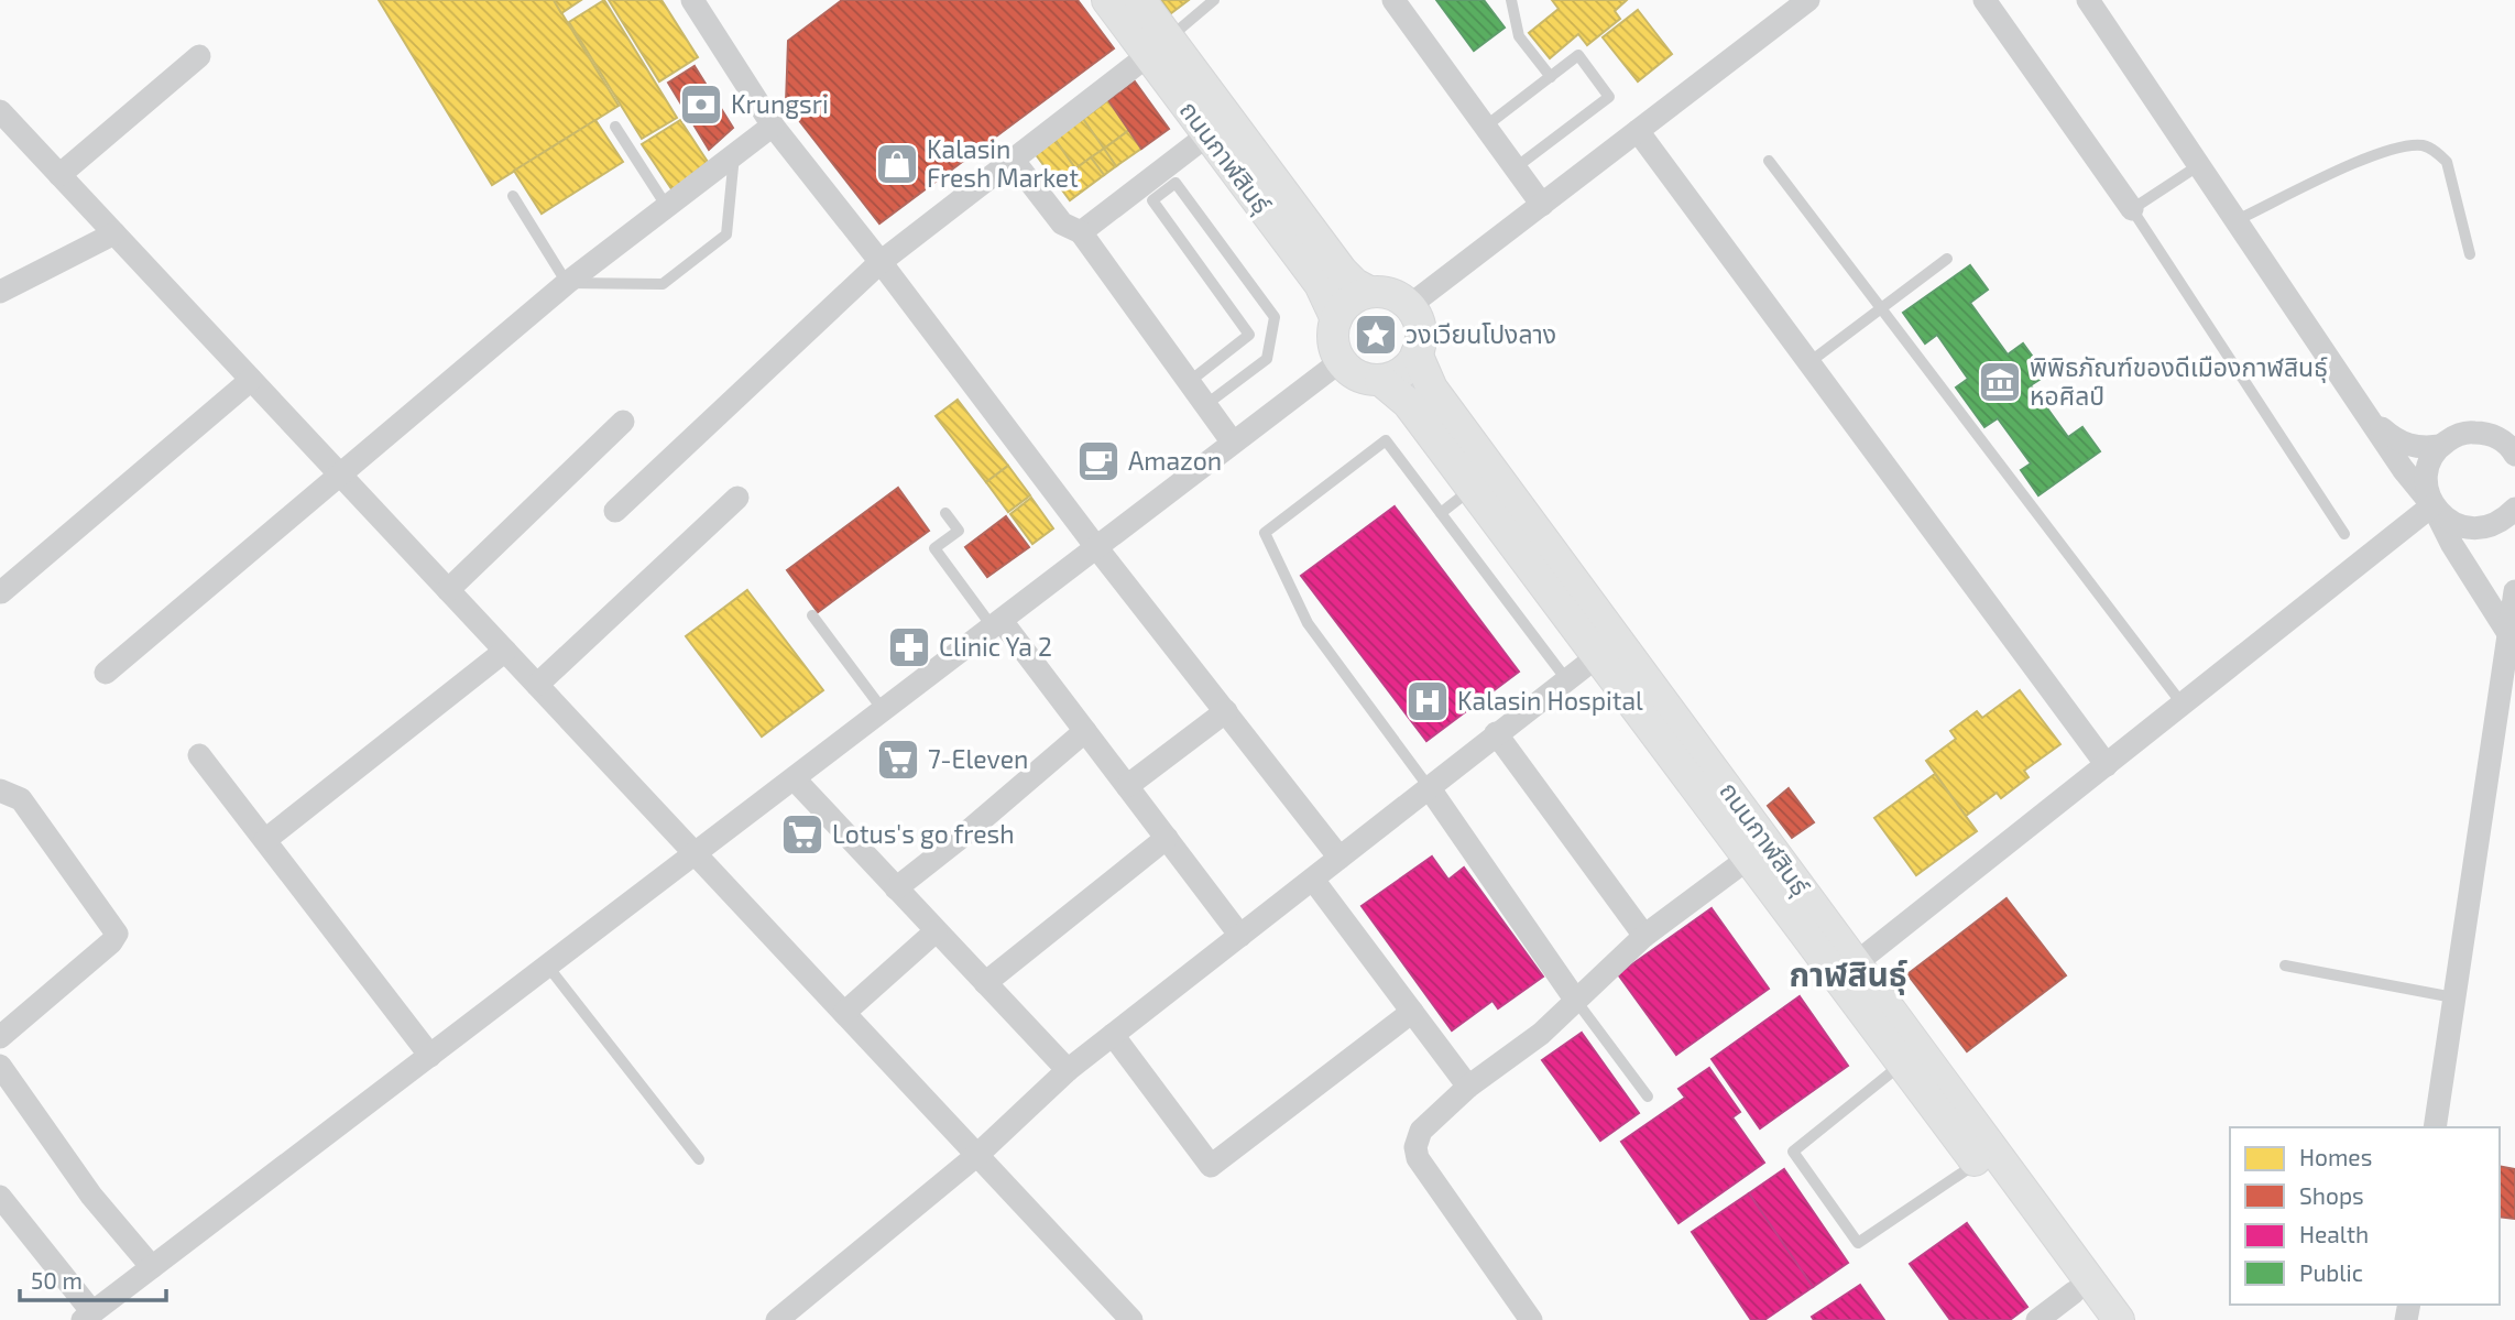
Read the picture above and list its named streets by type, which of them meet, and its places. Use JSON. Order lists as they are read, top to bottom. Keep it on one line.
{"streets":{"main road":["ถนนกาฬสินธุ์"]},"districts":["กาฬสินธุ์"],"places":{"bank":["Krungsri"],"shop":["Kalasin Fresh Market"],"place":["วงเวียนโปงลาง"],"museum":["พิพิธภัณฑ์ของดีเมืองกาฬสินธุ์ หอศิลป์"],"cafe":["Amazon"],"pharmacy":["Clinic Ya 2"],"hospital":["Kalasin Hospital"],"supermarket":["7-Eleven","Lotus's go fresh"]},"legend":["Homes","Shops","Health","Public"],"scale_bar":"50 m"}
